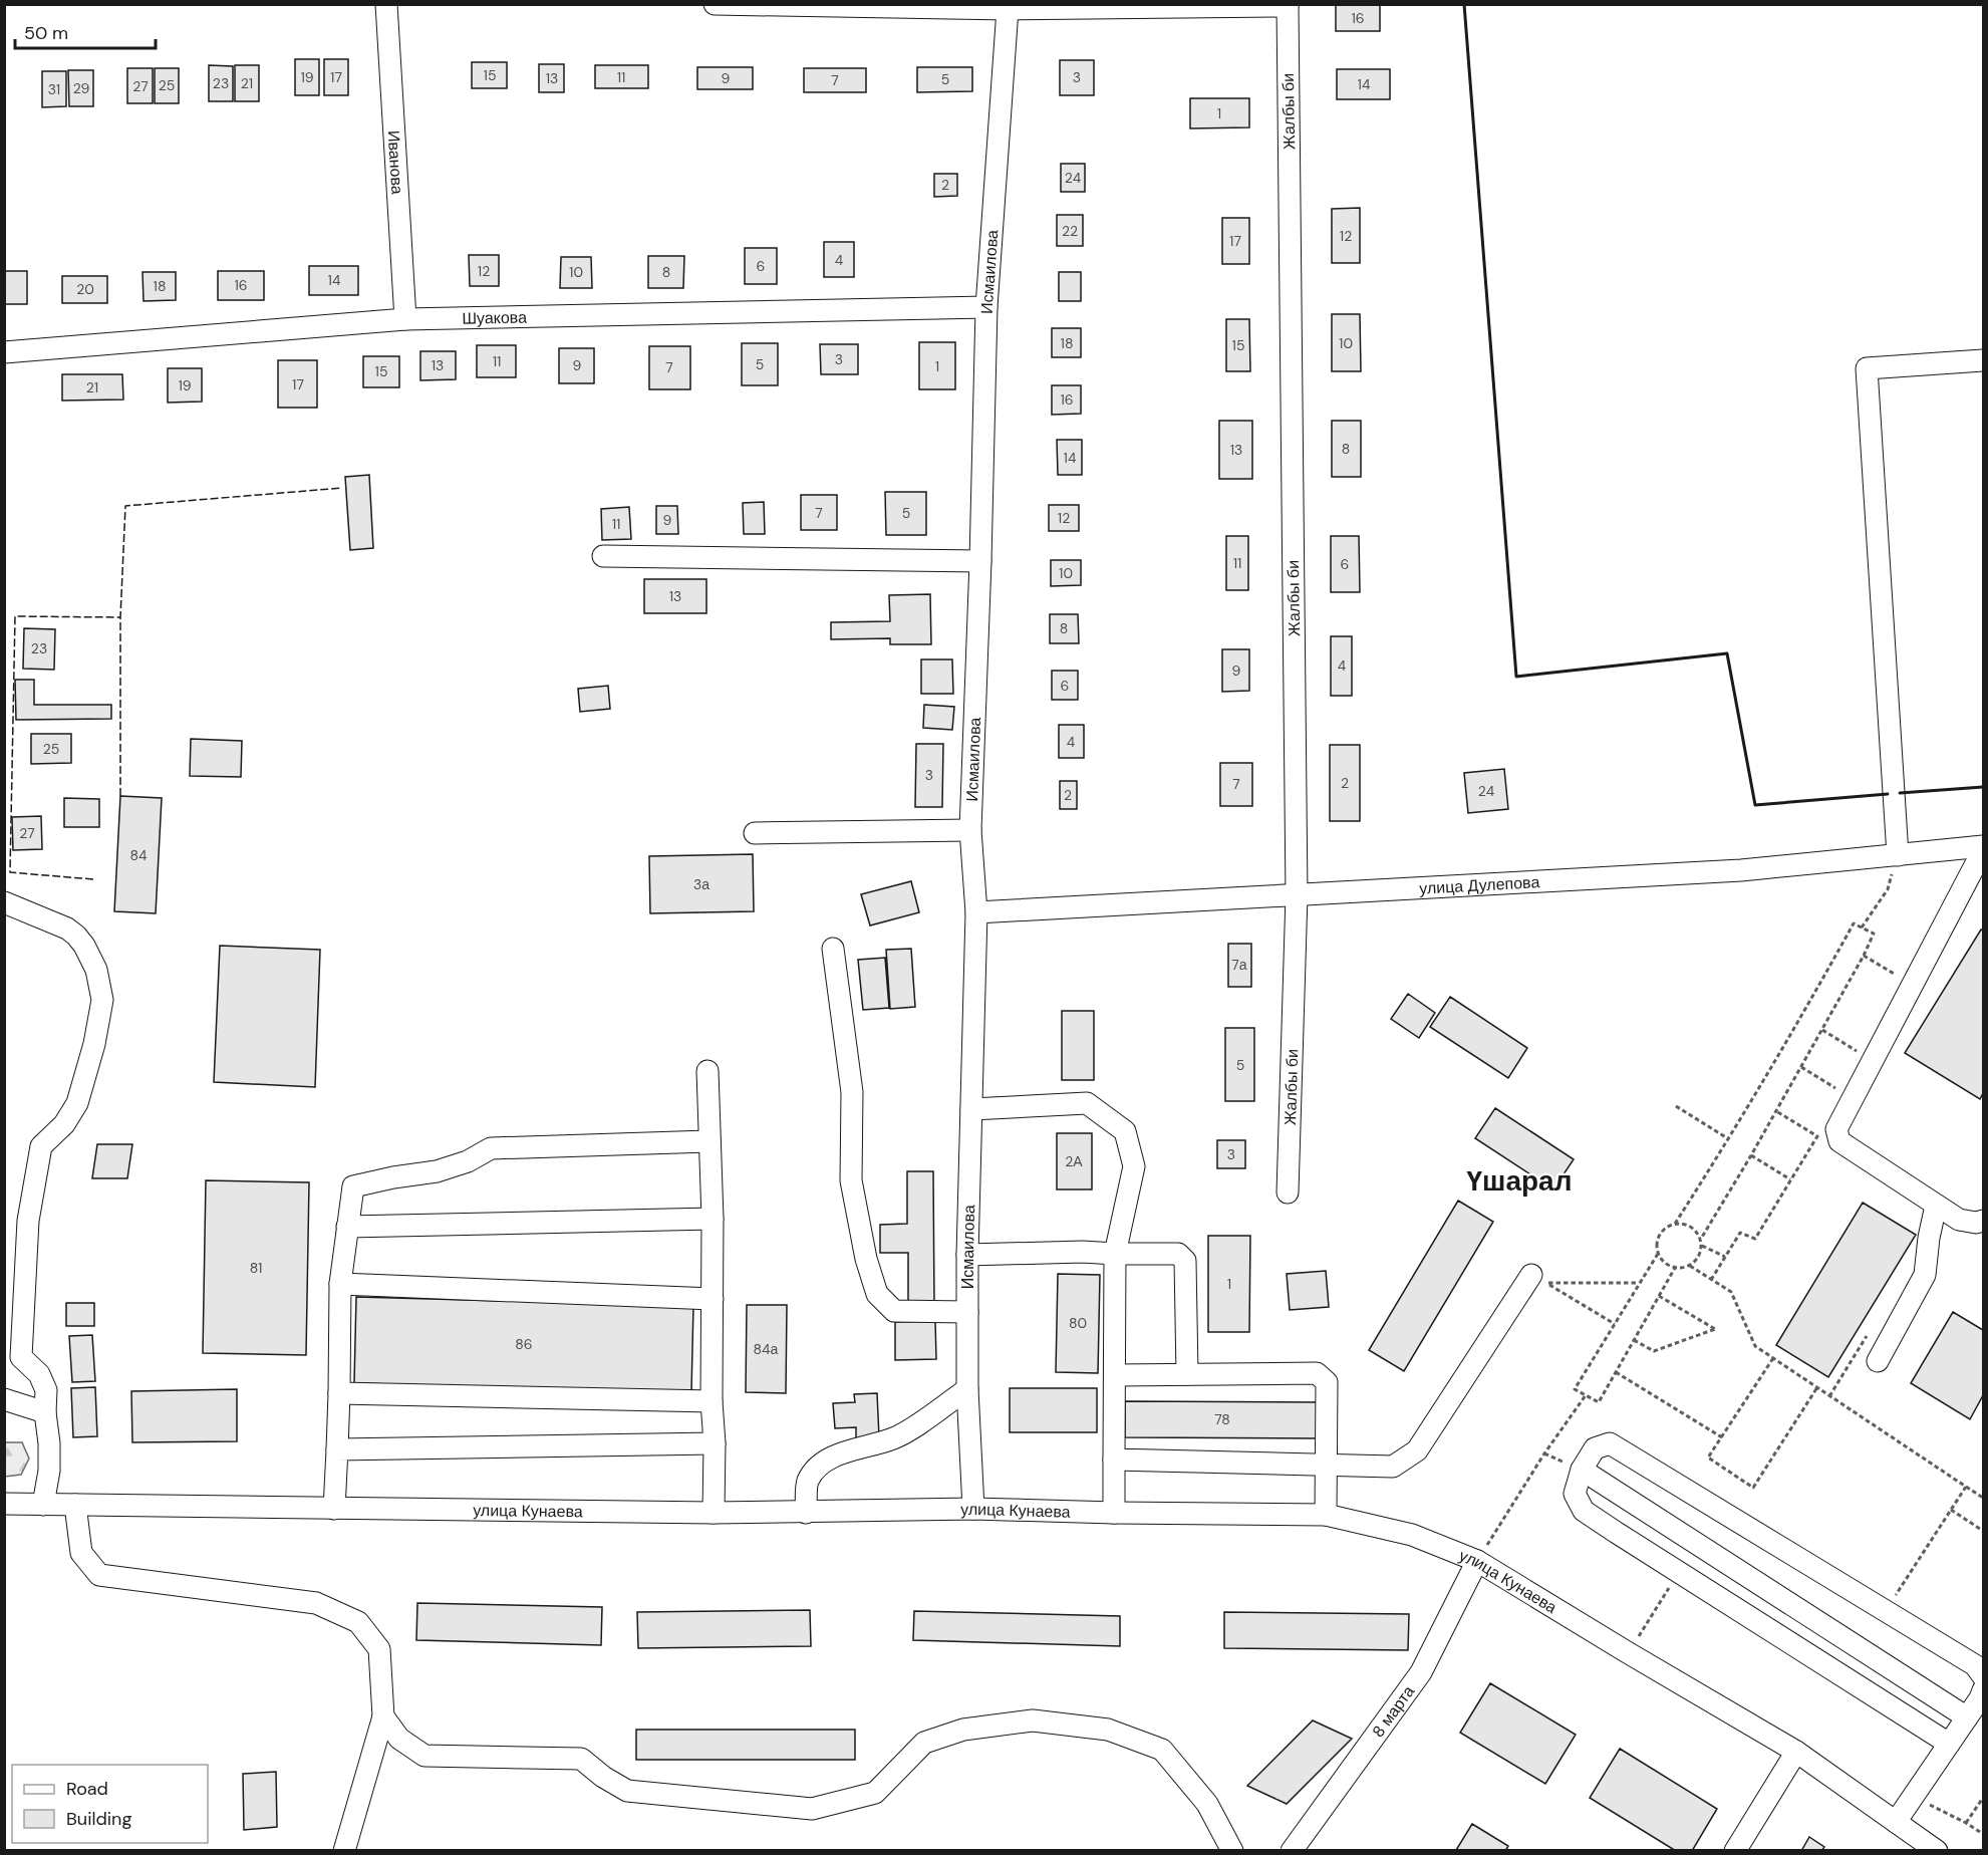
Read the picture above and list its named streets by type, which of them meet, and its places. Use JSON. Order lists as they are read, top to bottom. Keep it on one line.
{"streets":{"street":["Жалбы би","Иванова","Исмаилова","Шуакова","улица Дулепова","улица Кунаева","8 марта"]},"crossings":[["Жалбы би","улица Дулепова"],["Иванова","Шуакова"],["Исмаилова","Шуакова"],["Исмаилова","улица Дулепова"],["Исмаилова","улица Кунаева"],["улица Кунаева","8 марта"]],"districts":["Үшарал"],"house_numbers":["16","15","19","17","11","3","13","9","5","7","23","21","14","25","27","29","31","1","24","2","22","12","17","4","6","12","10","8","14","16","18","20","18","10","15","3","11","5","13","9","1","7","15","17","19","21","16","8","13","14","7","5","12","9","11","11","6","10","13","8","23","4","9","6","4","25","3","2","7","24","2","27","84","3а","7а","5","3","2А","81","1","80","86","84а","78"],"legend":["Road","Building"],"scale_bar":"50 m"}
